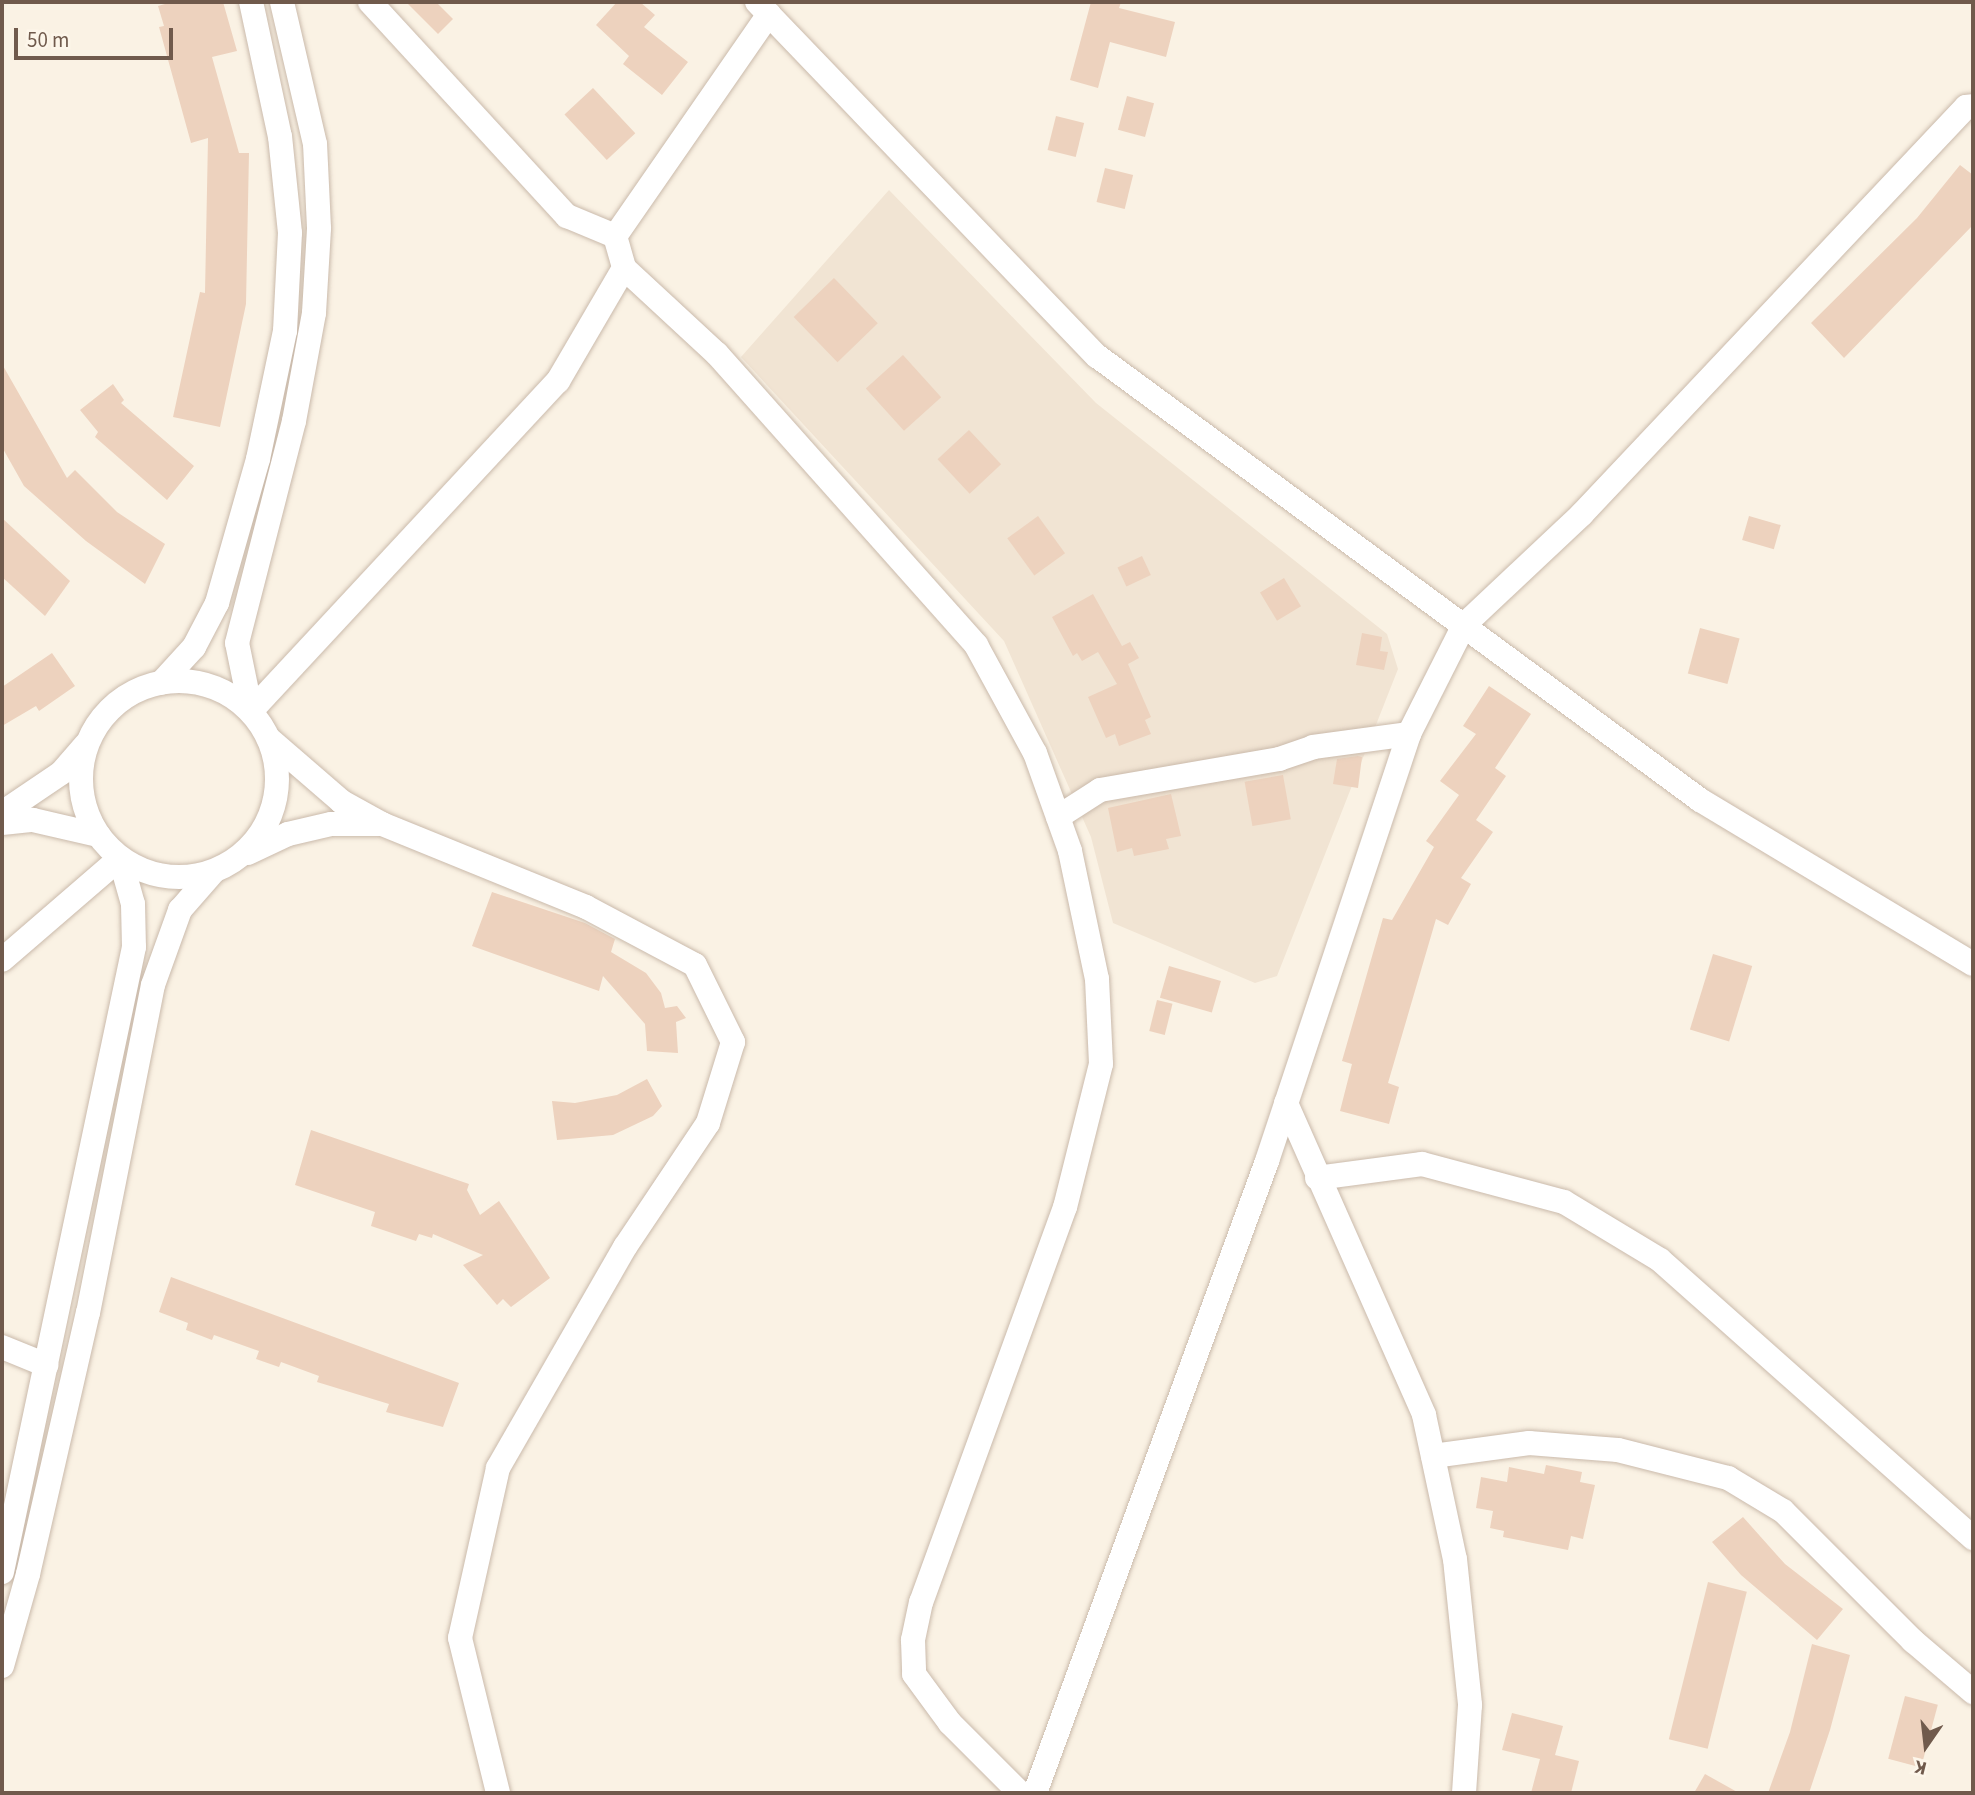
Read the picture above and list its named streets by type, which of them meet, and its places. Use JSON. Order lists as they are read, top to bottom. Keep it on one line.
{"scale_bar":"50 m","north":"bottom"}
